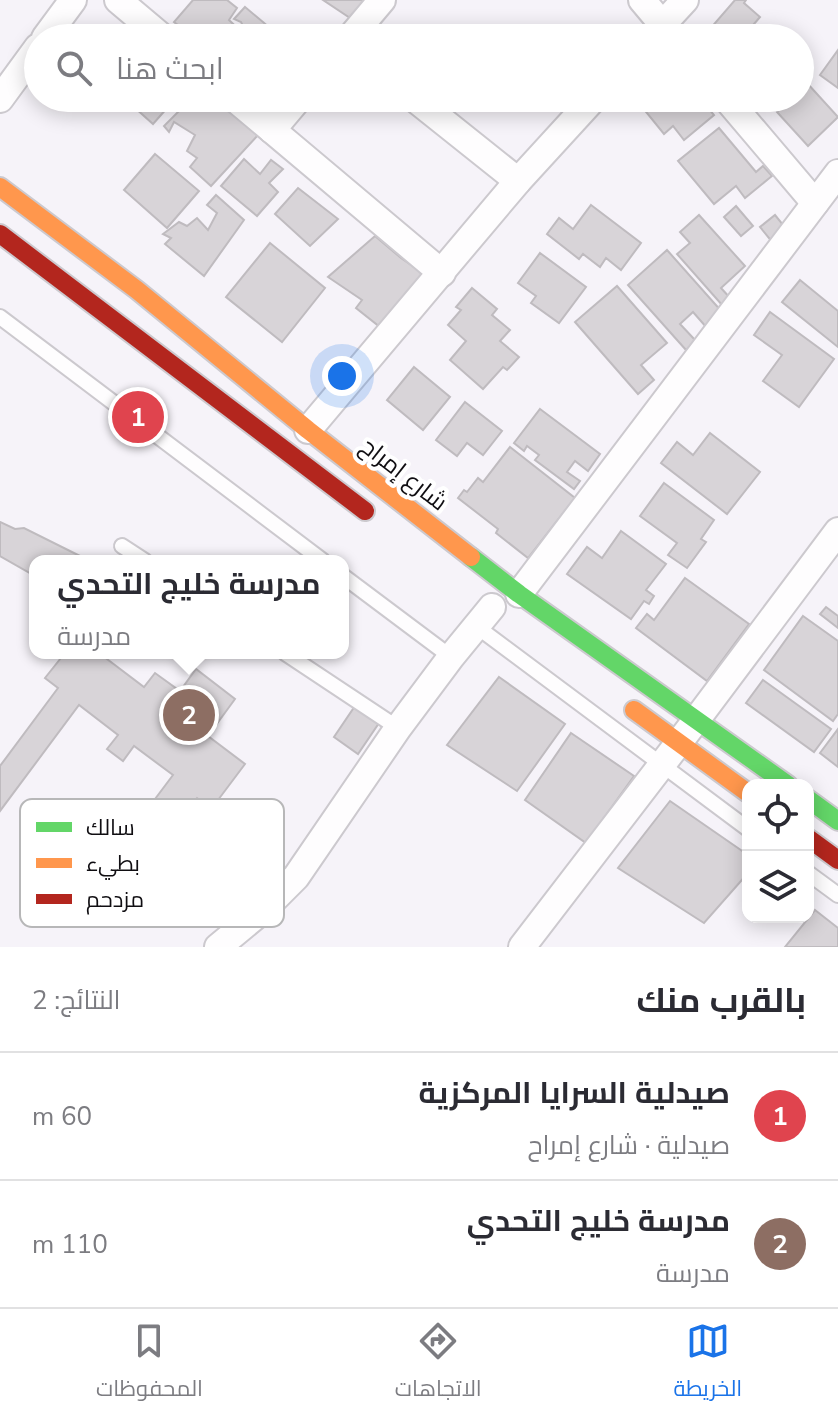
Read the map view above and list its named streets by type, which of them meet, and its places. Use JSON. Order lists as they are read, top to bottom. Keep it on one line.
{"streets":{"main road":["شارع إمراح"]},"legend":["سالك","بطيء","مزدحم"],"page":{"search":"ابحث هنا","pins":["1","2"],"popup":["مدرسة خليج التحدي","مدرسة"],"heading":["بالقرب منك","النتائج: 2"],"list":[{"mark":"1","name":"صيدلية السرايا المركزية","note":"صيدلية · شارع إمراح","value":"60 m"},{"mark":"2","name":"مدرسة خليج التحدي","note":"مدرسة","value":"110 m"}],"nav":["الخريطة","الاتجاهات","المحفوظات"]}}
